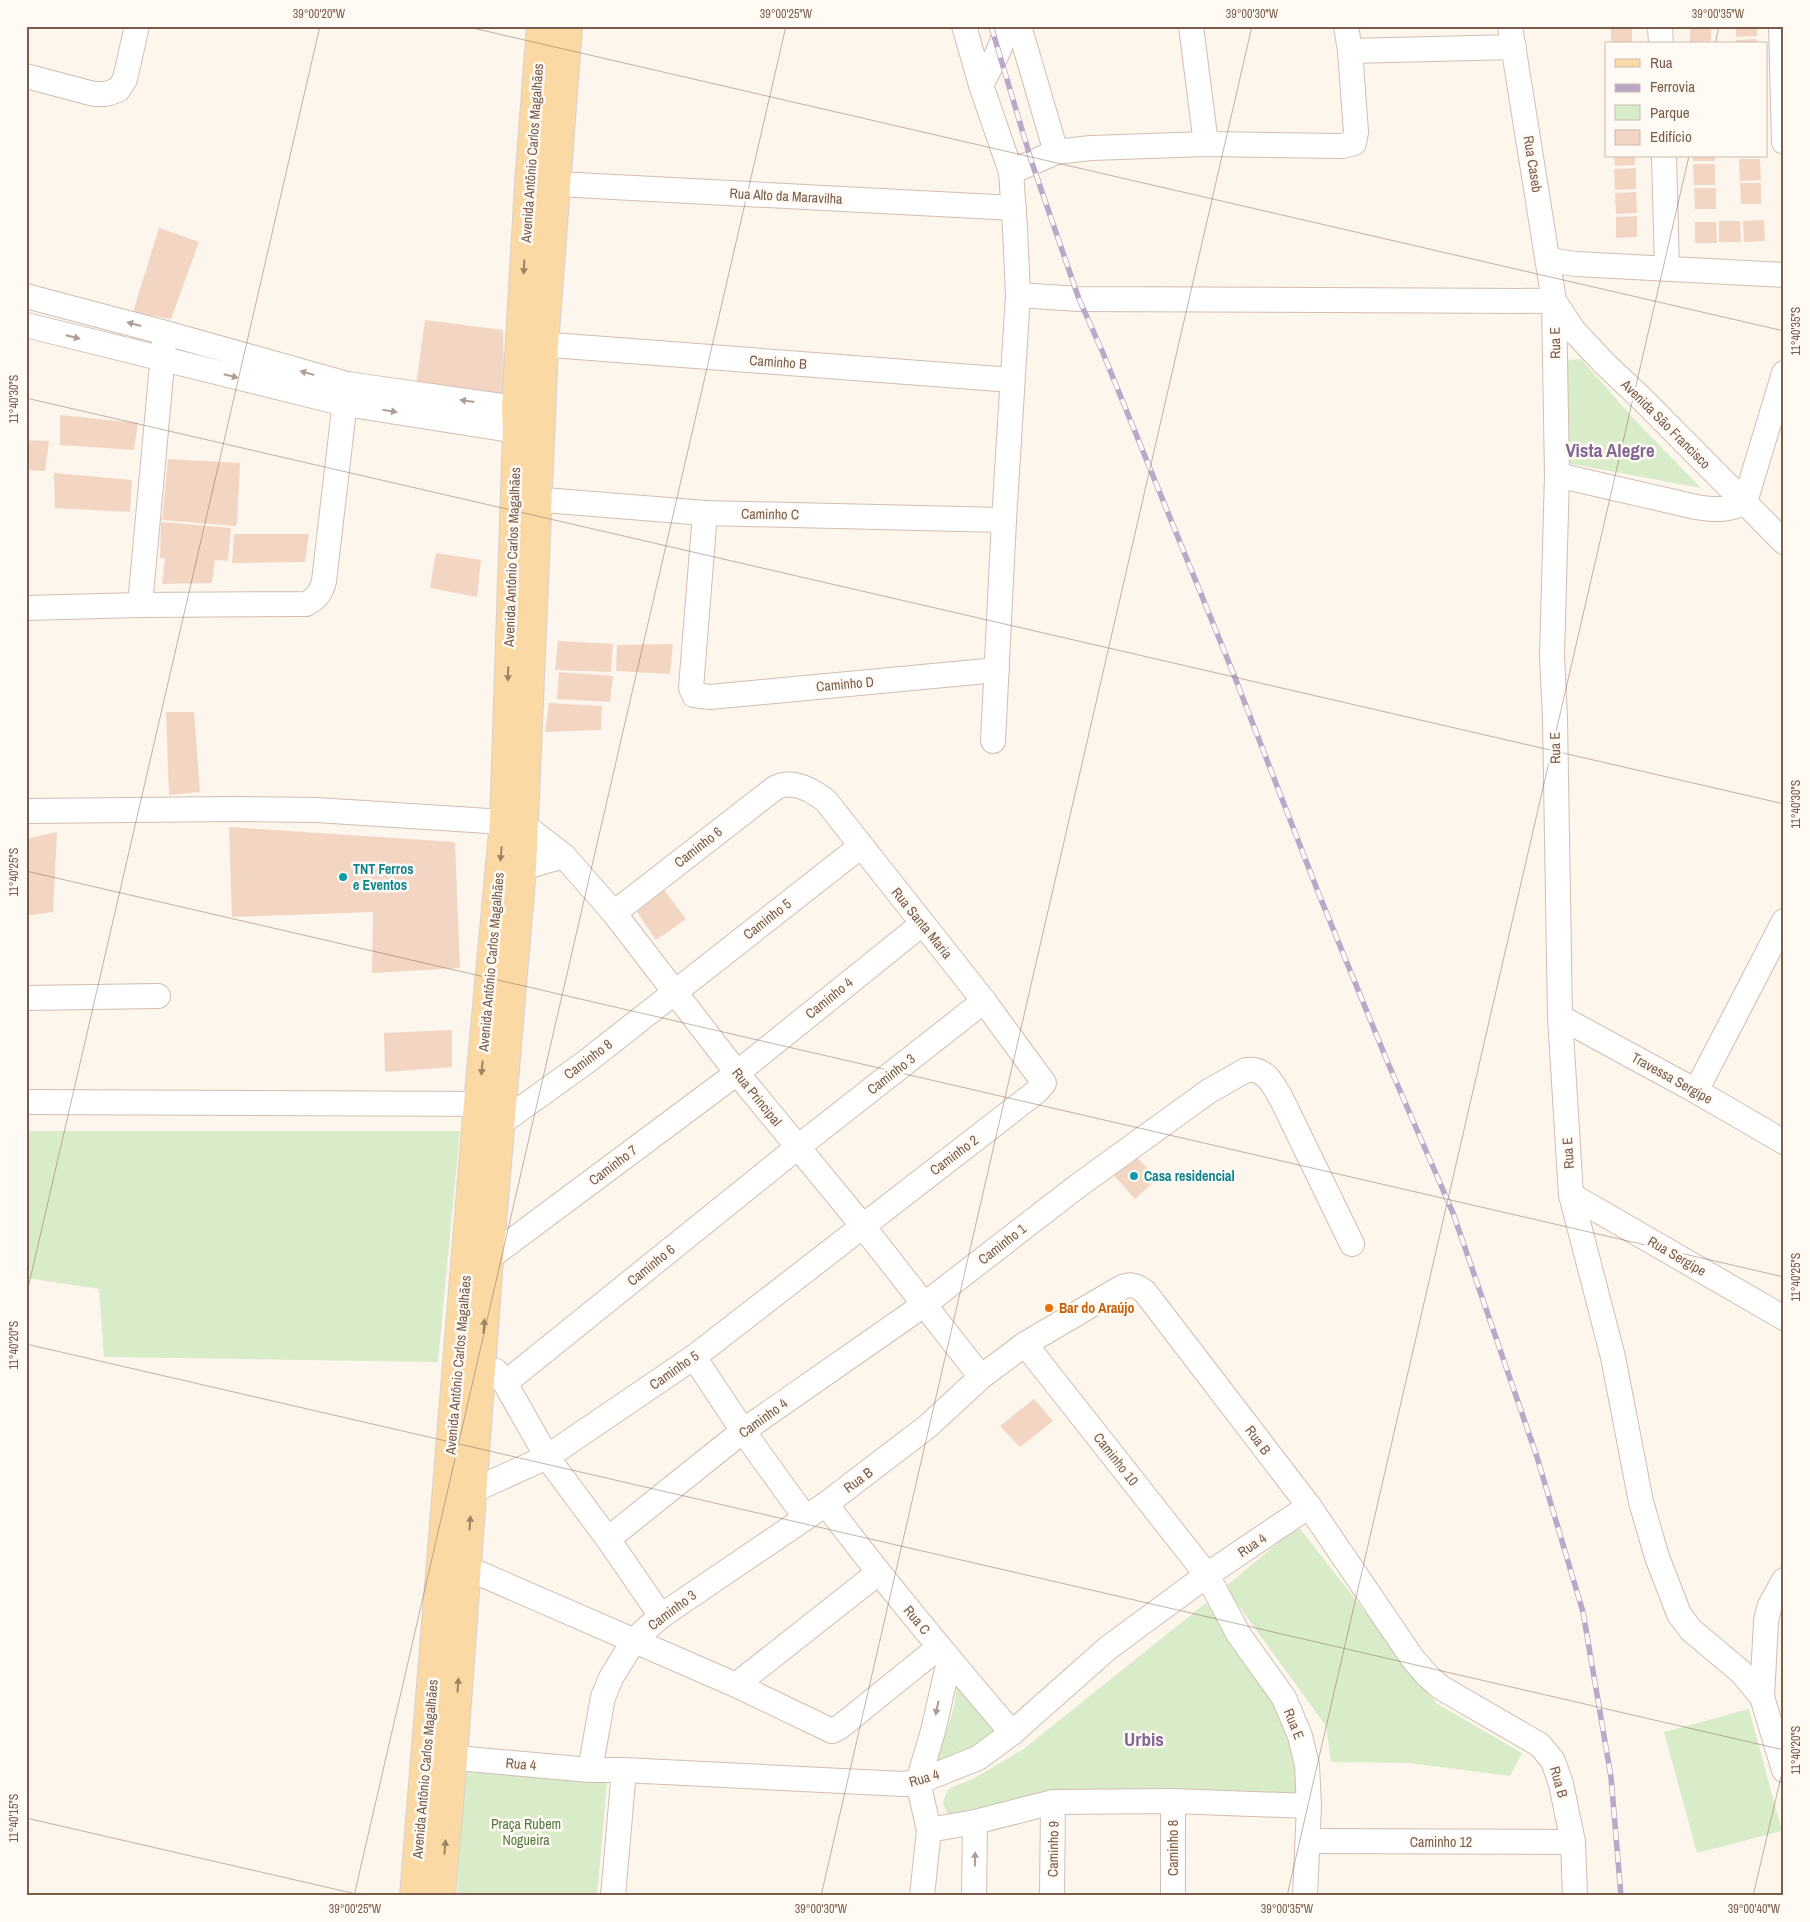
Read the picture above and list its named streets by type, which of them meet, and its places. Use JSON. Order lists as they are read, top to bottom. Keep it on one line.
{"streets":{"main road":["Avenida Antônio Carlos Magalhães"],"street":["Rua Caseb","Rua Alto da Maravilha","Rua E","Caminho B","Avenida São Francisco","Caminho C","Caminho D","Caminho 6","Caminho 5","Rua Santa Maria","Caminho 4","Caminho 8","Caminho 3","Travessa Sergipe","Rua Principal","Caminho 2","Caminho 7","Caminho 1","Rua Sergipe","Rua B","Caminho 10","Rua 4","Rua C","Caminho 12","Caminho 9"]},"crossings":[["Avenida Antônio Carlos Magalhães","Rua Alto da Maravilha"],["Avenida Antônio Carlos Magalhães","Caminho B"],["Avenida Antônio Carlos Magalhães","Caminho C"],["Avenida Antônio Carlos Magalhães","Caminho 5"],["Avenida Antônio Carlos Magalhães","Caminho 8"],["Avenida Antônio Carlos Magalhães","Rua Principal"],["Avenida Antônio Carlos Magalhães","Caminho 7"],["Avenida Antônio Carlos Magalhães","Rua 4"],["Rua Caseb","Rua E"],["Rua Caseb","Avenida São Francisco"],["Rua E","Avenida São Francisco"],["Rua E","Travessa Sergipe"],["Rua E","Rua Sergipe"],["Rua E","Caminho 10"],["Rua E","Rua 4"],["Rua E","Caminho 12"],["Caminho C","Caminho D"],["Caminho 6","Rua Santa Maria"],["Caminho 6","Caminho 3"],["Caminho 6","Rua Principal"],["Caminho 5","Rua Santa Maria"],["Caminho 5","Caminho 8"],["Caminho 5","Rua Principal"],["Caminho 5","Caminho 2"],["Rua Santa Maria","Caminho 4"],["Rua Santa Maria","Caminho 3"],["Rua Santa Maria","Caminho 2"],["Caminho 4","Rua Principal"],["Caminho 4","Caminho 7"],["Caminho 4","Caminho 1"],["Caminho 8","Rua Principal"],["Caminho 3","Rua Principal"],["Caminho 3","Rua B"],["Caminho 3","Rua 4"],["Caminho 3","Rua C"],["Rua Principal","Caminho 2"],["Rua Principal","Caminho 7"],["Rua Principal","Caminho 1"],["Rua Principal","Rua B"],["Rua B","Caminho 10"],["Rua B","Rua 4"],["Rua B","Rua C"],["Rua B","Caminho 12"],["Caminho 10","Rua 4"],["Rua 4","Rua C"]],"districts":["Vista Alegre","Urbis"],"parks":["Praça Rubem Nogueira"],"places":["TNT Ferros e Eventos","Casa residencial","Bar do Araújo"],"legend":["Rua","Ferrovia","Parque","Edifício"],"coordinates":["39°00'20\"W","39°00'25\"W","39°00'30\"W","39°00'35\"W","11°40'35\"S","11°40'30\"S","11°40'25\"S","11°40'20\"S","11°40'15\"S","39°00'40\"W"]}
